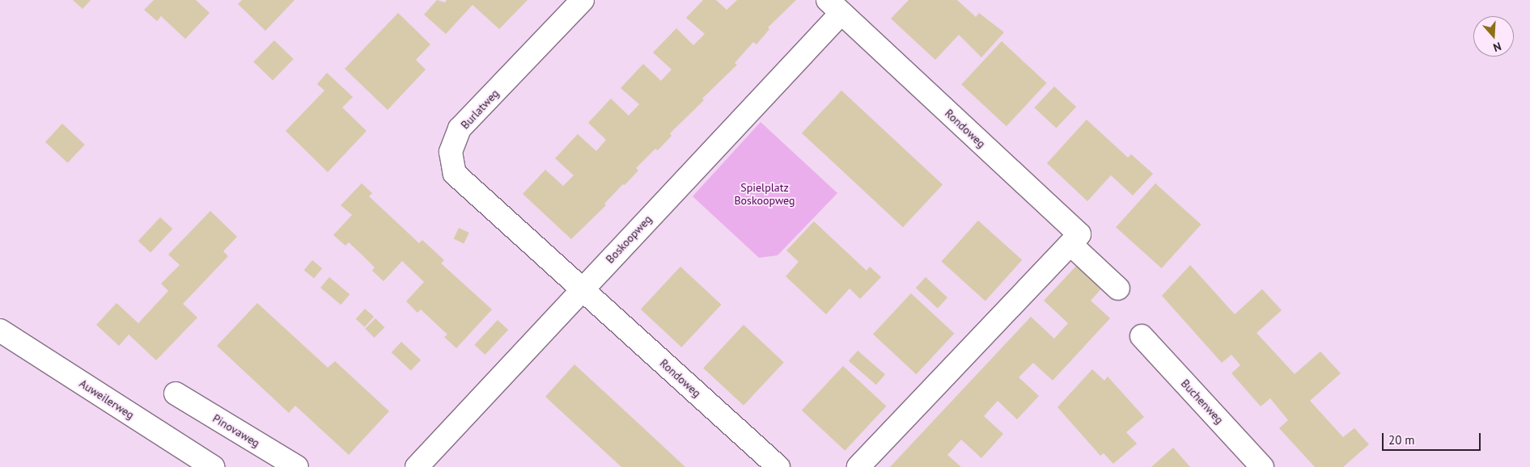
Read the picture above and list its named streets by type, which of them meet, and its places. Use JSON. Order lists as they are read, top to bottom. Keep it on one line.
{"streets":{"street":["Burlatweg","Rondoweg","Boskoopweg","Auweilerweg","Buchenweg","Pinovaweg"]},"crossings":[["Burlatweg","Rondoweg"],["Burlatweg","Boskoopweg"],["Rondoweg","Boskoopweg"]],"parks":["Spielplatz Boskoopweg"],"scale_bar":"20 m","north":"bottom"}
